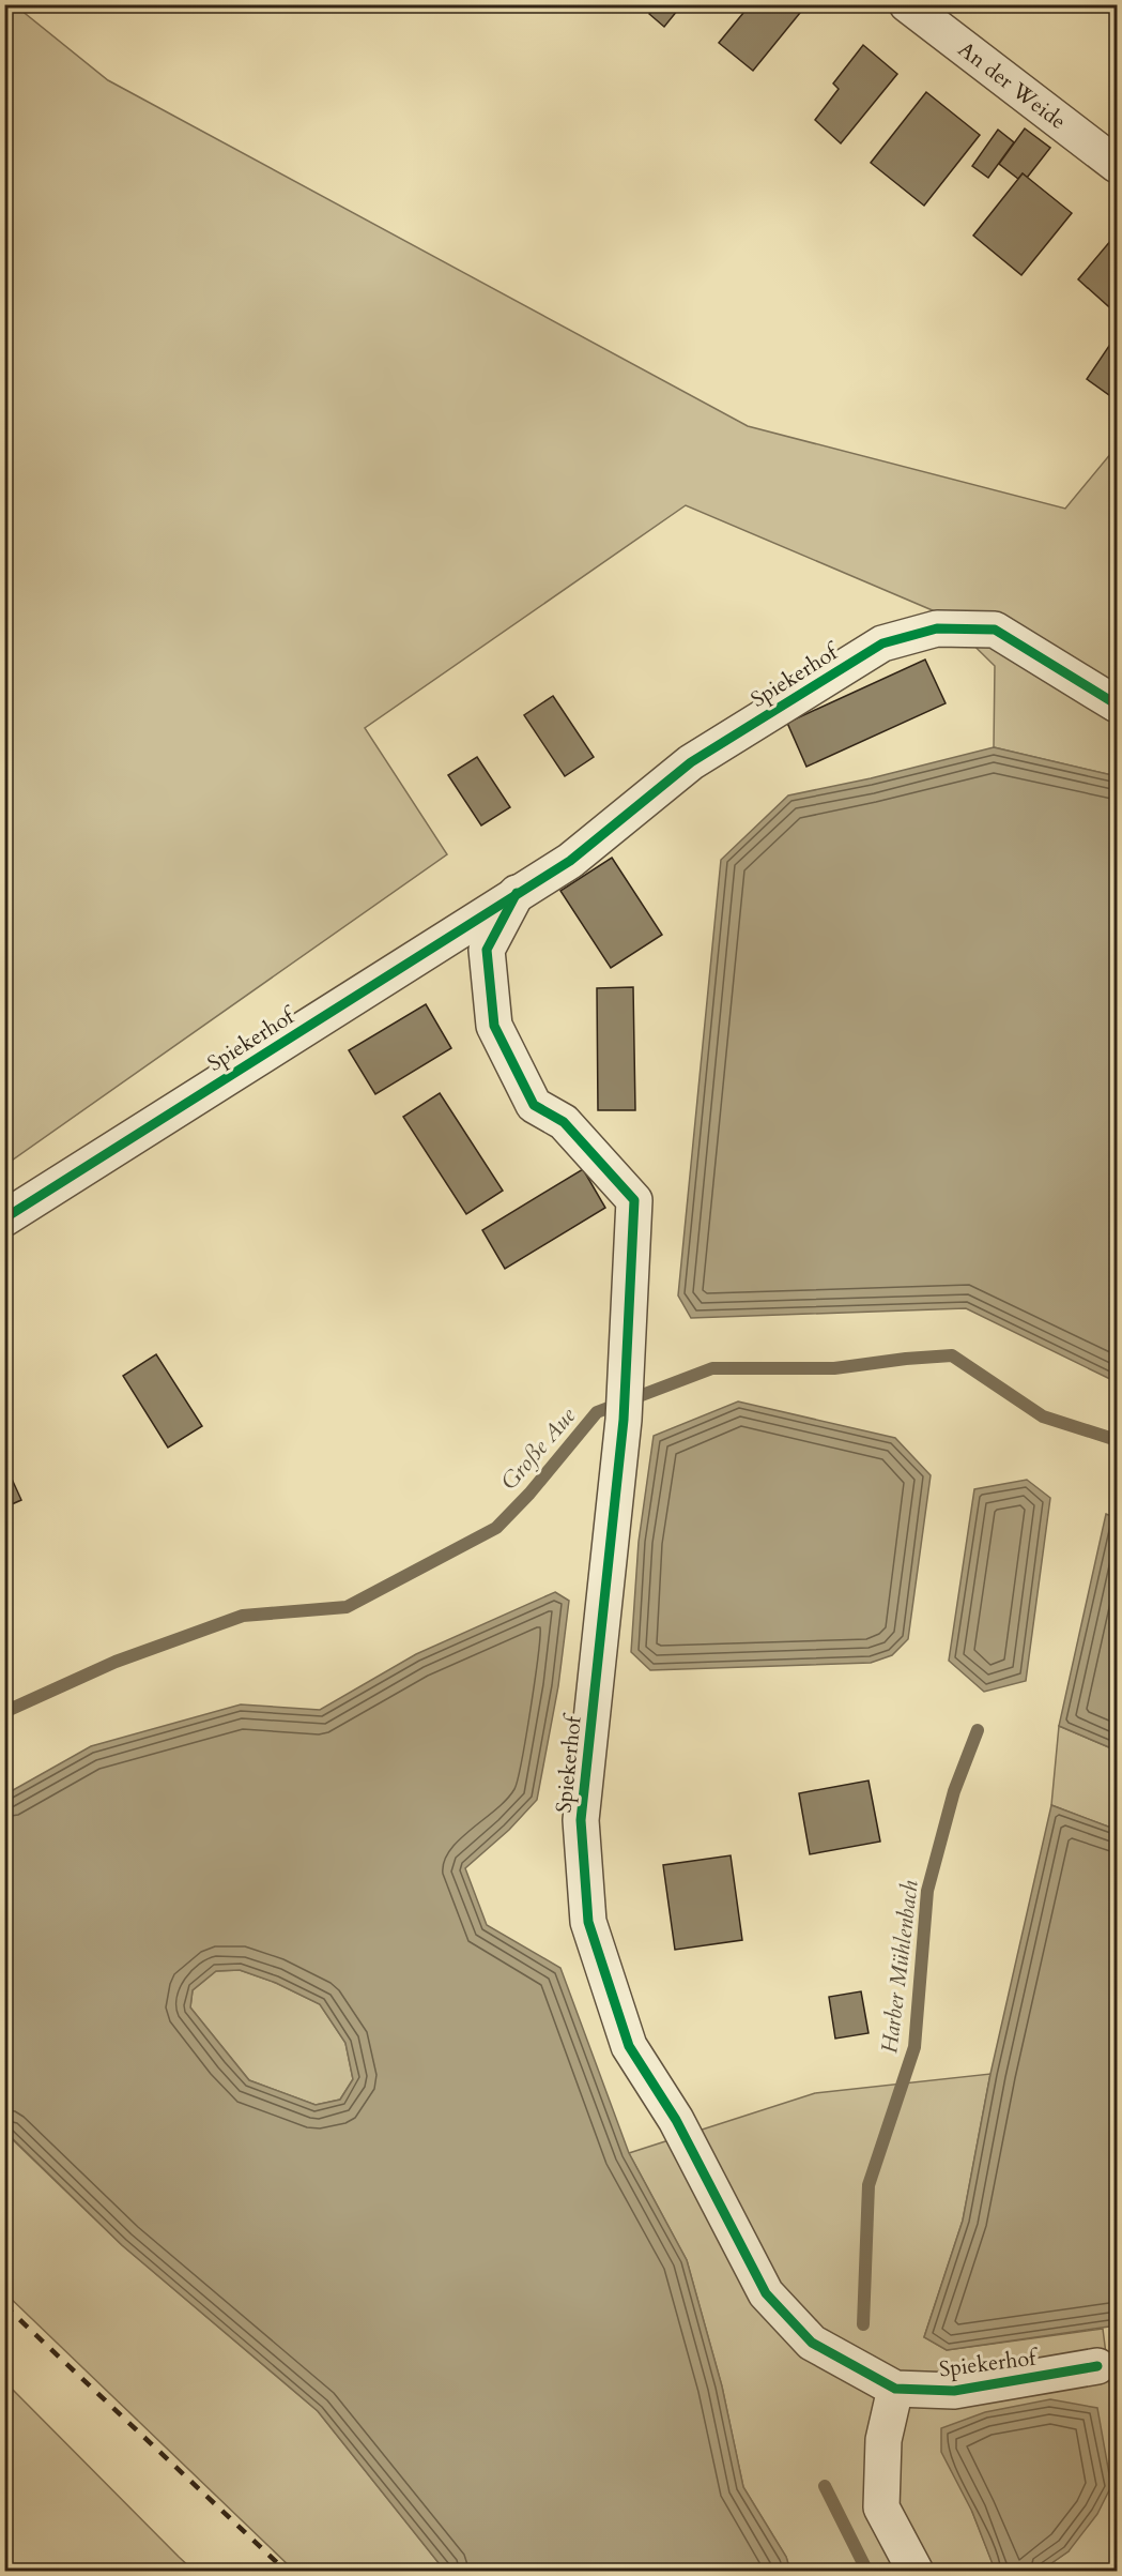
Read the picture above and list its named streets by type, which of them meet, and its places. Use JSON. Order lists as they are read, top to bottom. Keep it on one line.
{"streets":{"street":["An der Weide","Spiekerhof"]},"water":["Große Aue","Harber Mühlenbach"]}
